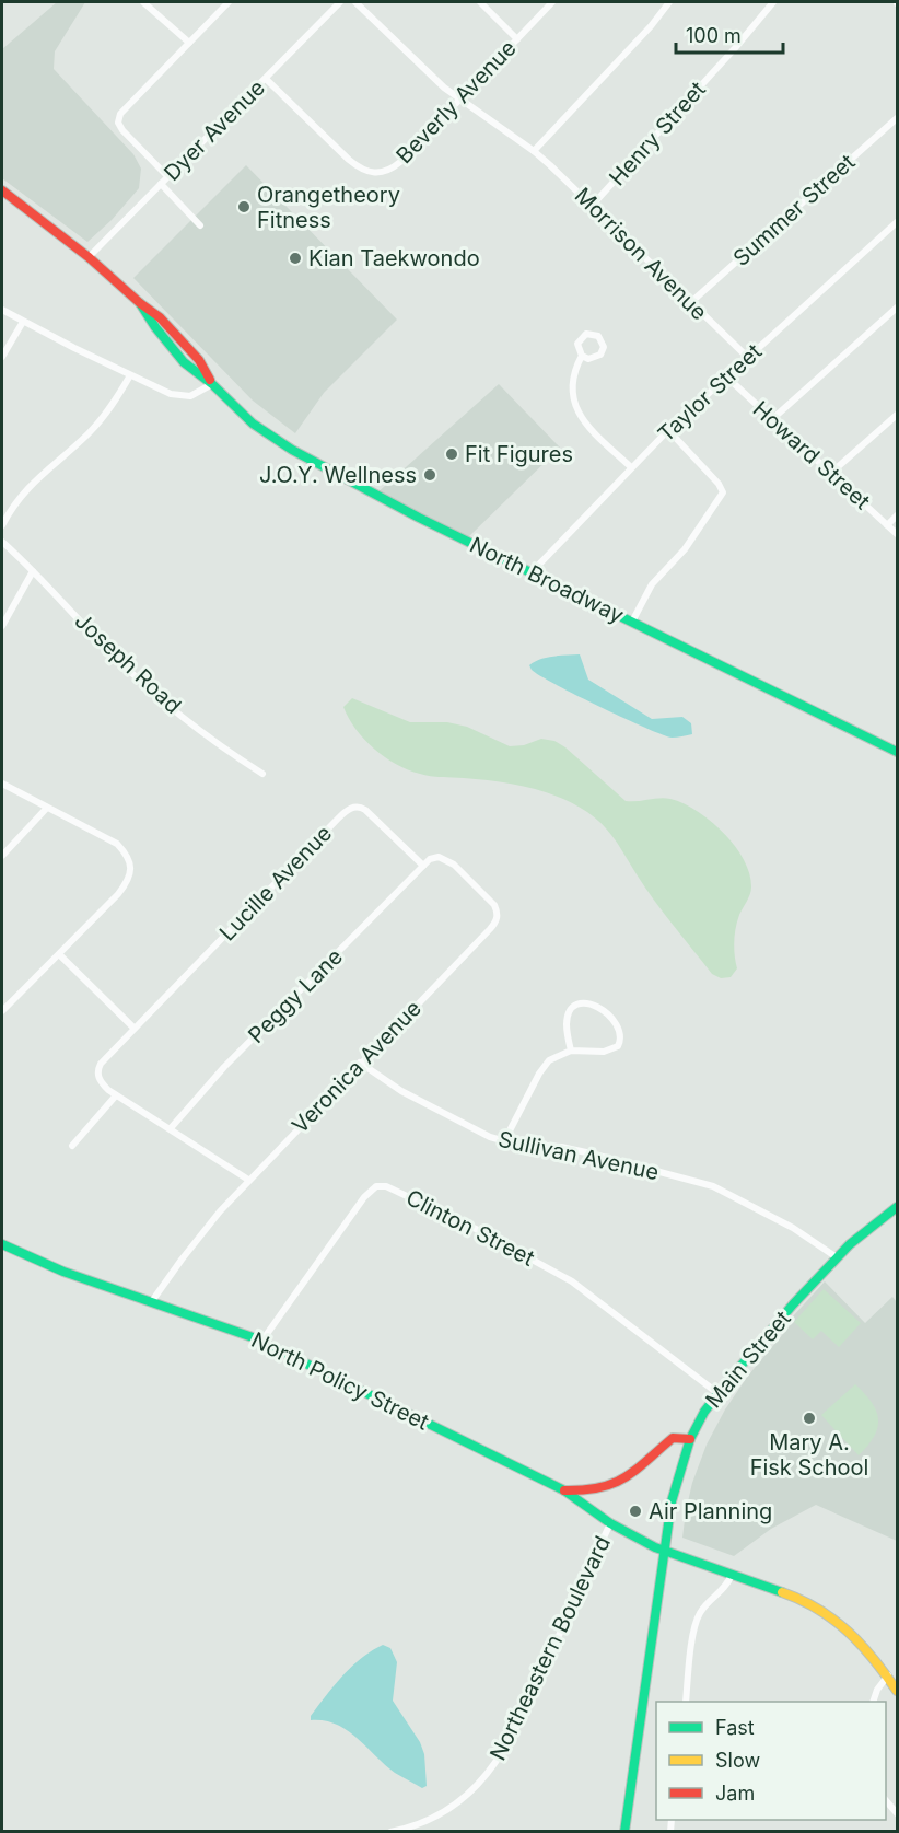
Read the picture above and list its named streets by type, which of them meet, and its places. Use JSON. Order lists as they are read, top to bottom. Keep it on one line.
{"streets":{"main road":["North Broadway","Main Street","North Policy Street"],"street":["Beverly Avenue","Dyer Avenue","Henry Street","Summer Street","Morrison Avenue","Taylor Street","Howard Street","Joseph Road","Lucille Avenue","Peggy Lane","Veronica Avenue","Sullivan Avenue","Clinton Street","Northeastern Boulevard"]},"crossings":[["Beverly Avenue","Dyer Avenue"],["Beverly Avenue","Morrison Avenue"],["Dyer Avenue","North Broadway"],["Henry Street","Morrison Avenue"],["Summer Street","Morrison Avenue"],["Morrison Avenue","Taylor Street"],["Taylor Street","Howard Street"],["Taylor Street","North Broadway"],["Lucille Avenue","Peggy Lane"],["Lucille Avenue","Veronica Avenue"],["Peggy Lane","Veronica Avenue"],["Veronica Avenue","Sullivan Avenue"],["Veronica Avenue","North Policy Street"],["Sullivan Avenue","Main Street"],["Clinton Street","Main Street"],["Clinton Street","North Policy Street"],["Main Street","North Policy Street"],["North Policy Street","Northeastern Boulevard"]],"places":["Orangetheory Fitness","Kian Taekwondo","Fit Figures","J.O.Y. Wellness","Mary A. Fisk School","Air Planning"],"legend":["Fast","Slow","Jam"],"scale_bar":"100 m"}
